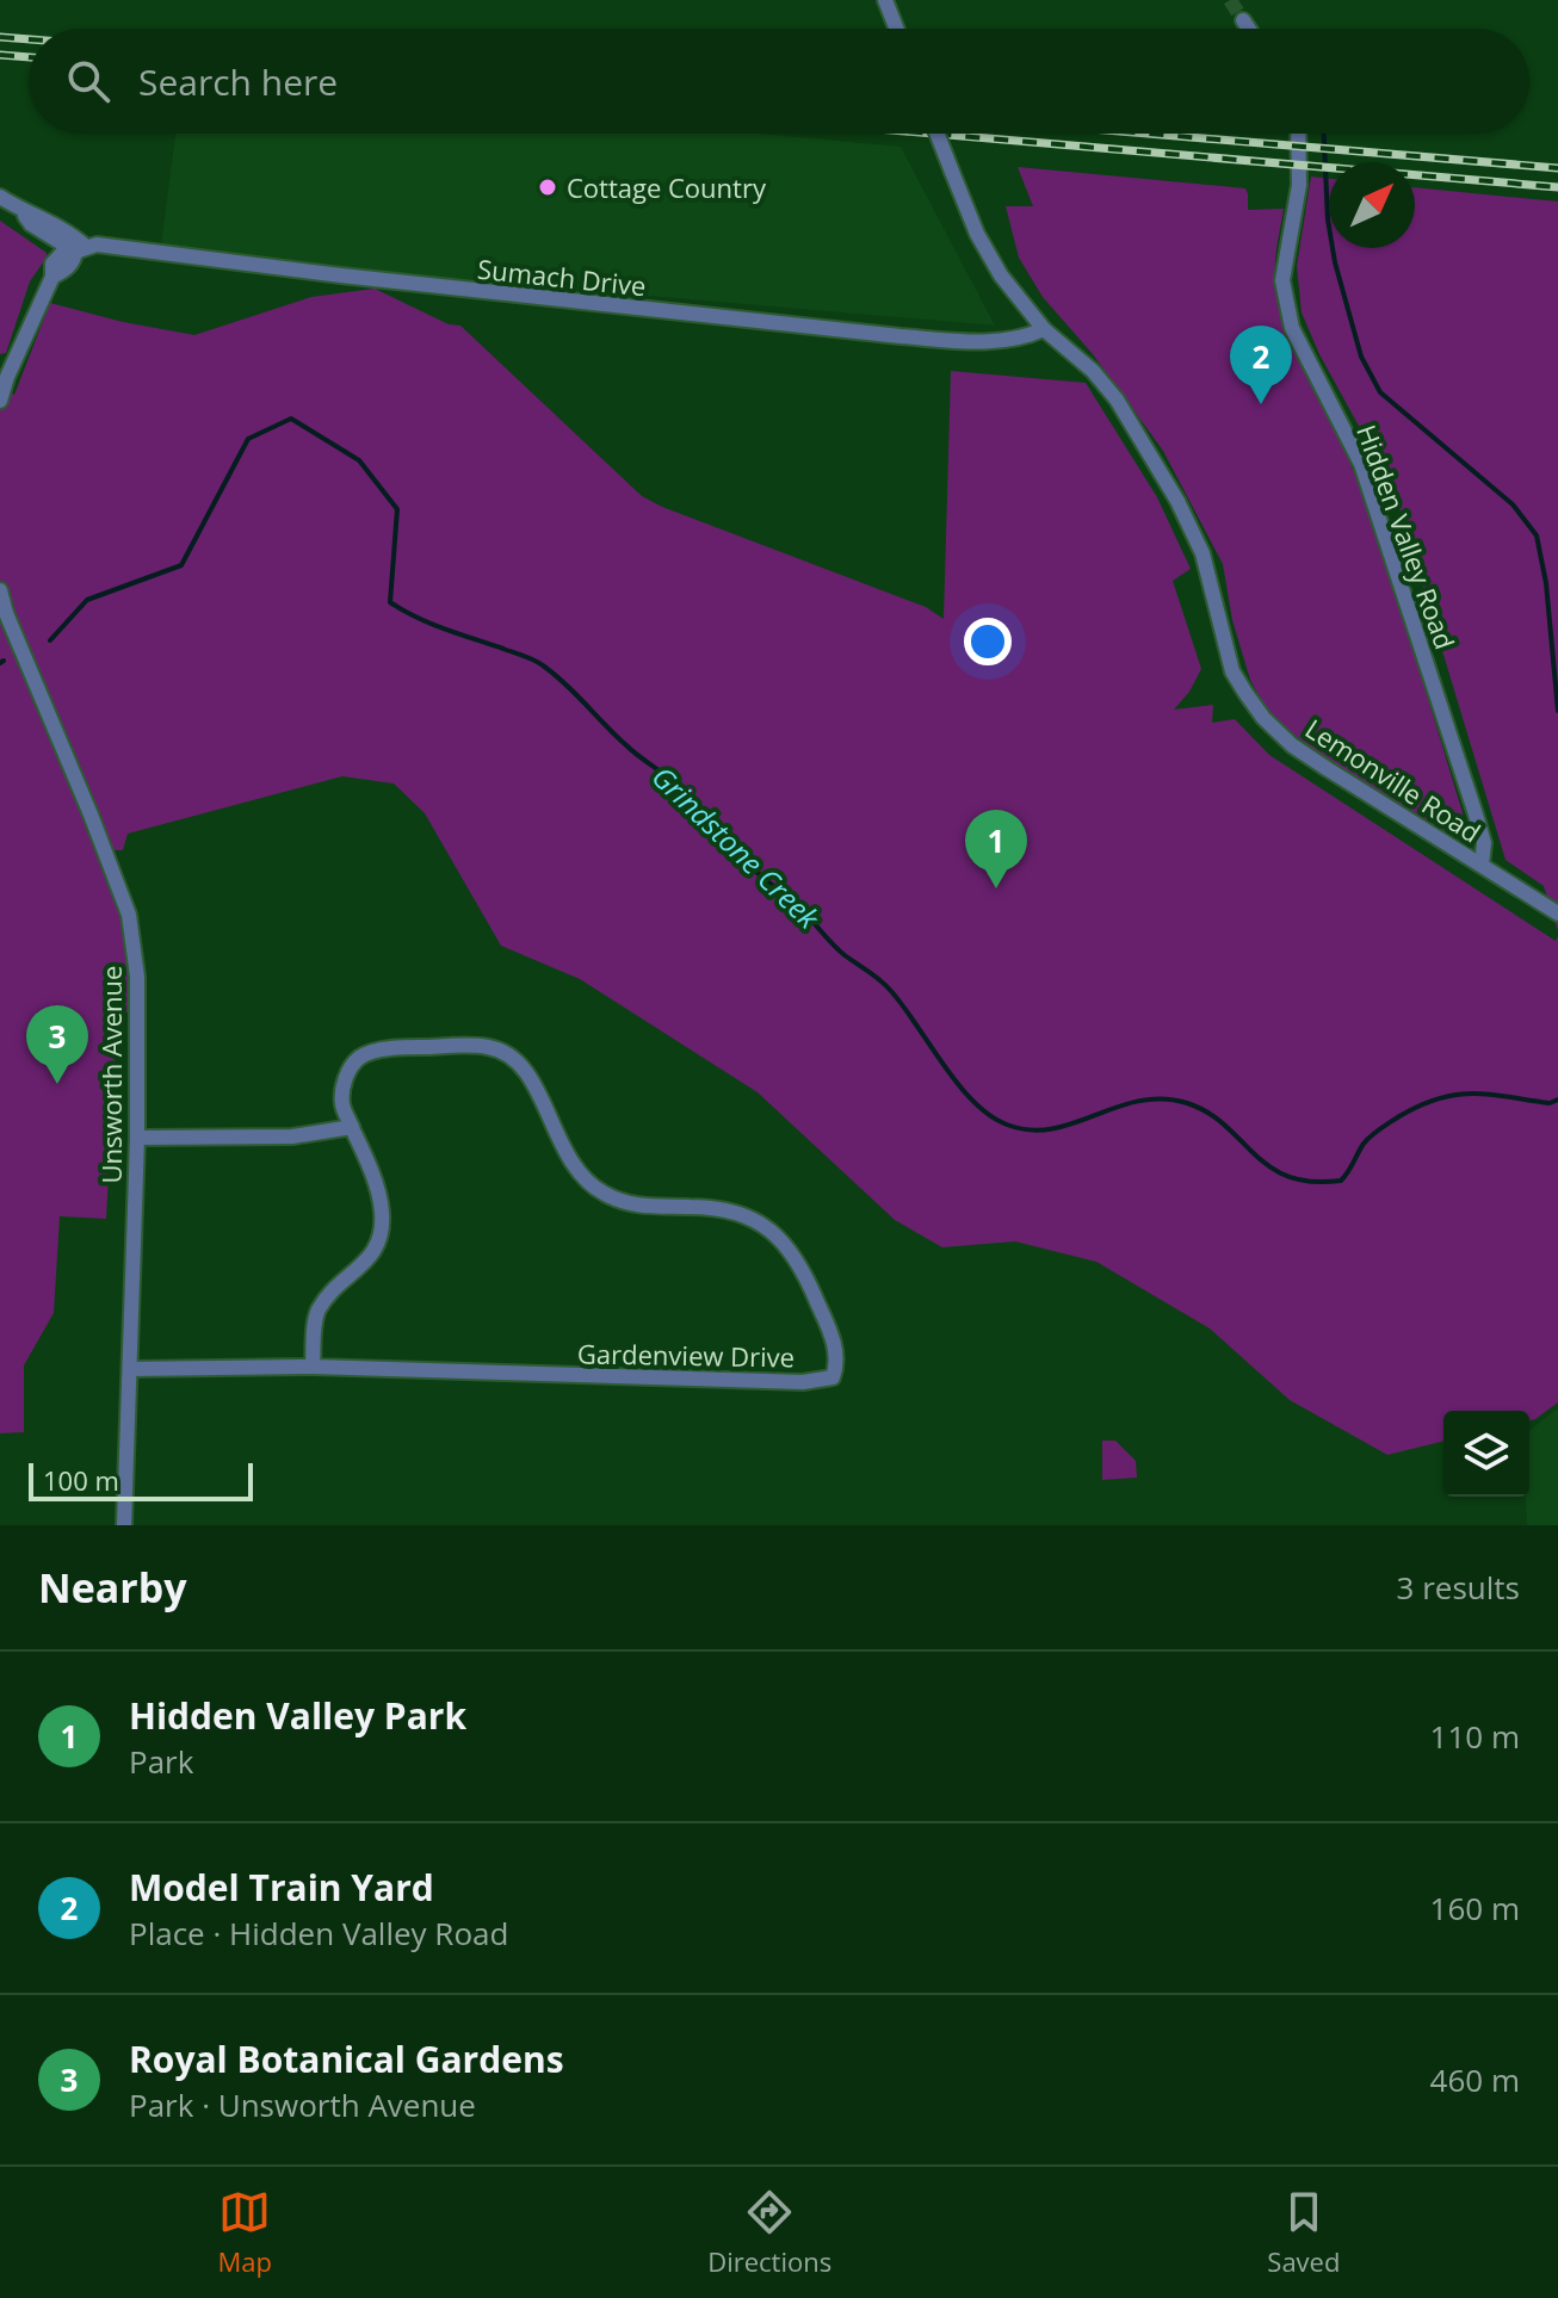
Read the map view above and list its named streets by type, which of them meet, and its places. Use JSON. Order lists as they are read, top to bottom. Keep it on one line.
{"streets":{"street":["Sumach Drive","Hidden Valley Road","Lemonville Road","Unsworth Avenue","Gardenview Drive"]},"crossings":[["Sumach Drive","Lemonville Road"],["Hidden Valley Road","Lemonville Road"],["Unsworth Avenue","Gardenview Drive"]],"water":["Grindstone Creek"],"places":["Cottage Country"],"scale_bar":"100 m","north":"top right","page":{"search":"Search here","pins":["2","1","3"],"scale":"100 m","heading":["Nearby","3 results"],"list":[{"mark":"1","name":"Hidden Valley Park","note":"Park","value":"110 m"},{"mark":"2","name":"Model Train Yard","note":"Place · Hidden Valley Road","value":"160 m"},{"mark":"3","name":"Royal Botanical Gardens","note":"Park · Unsworth Avenue","value":"460 m"}],"nav":["Map","Directions","Saved"]}}
